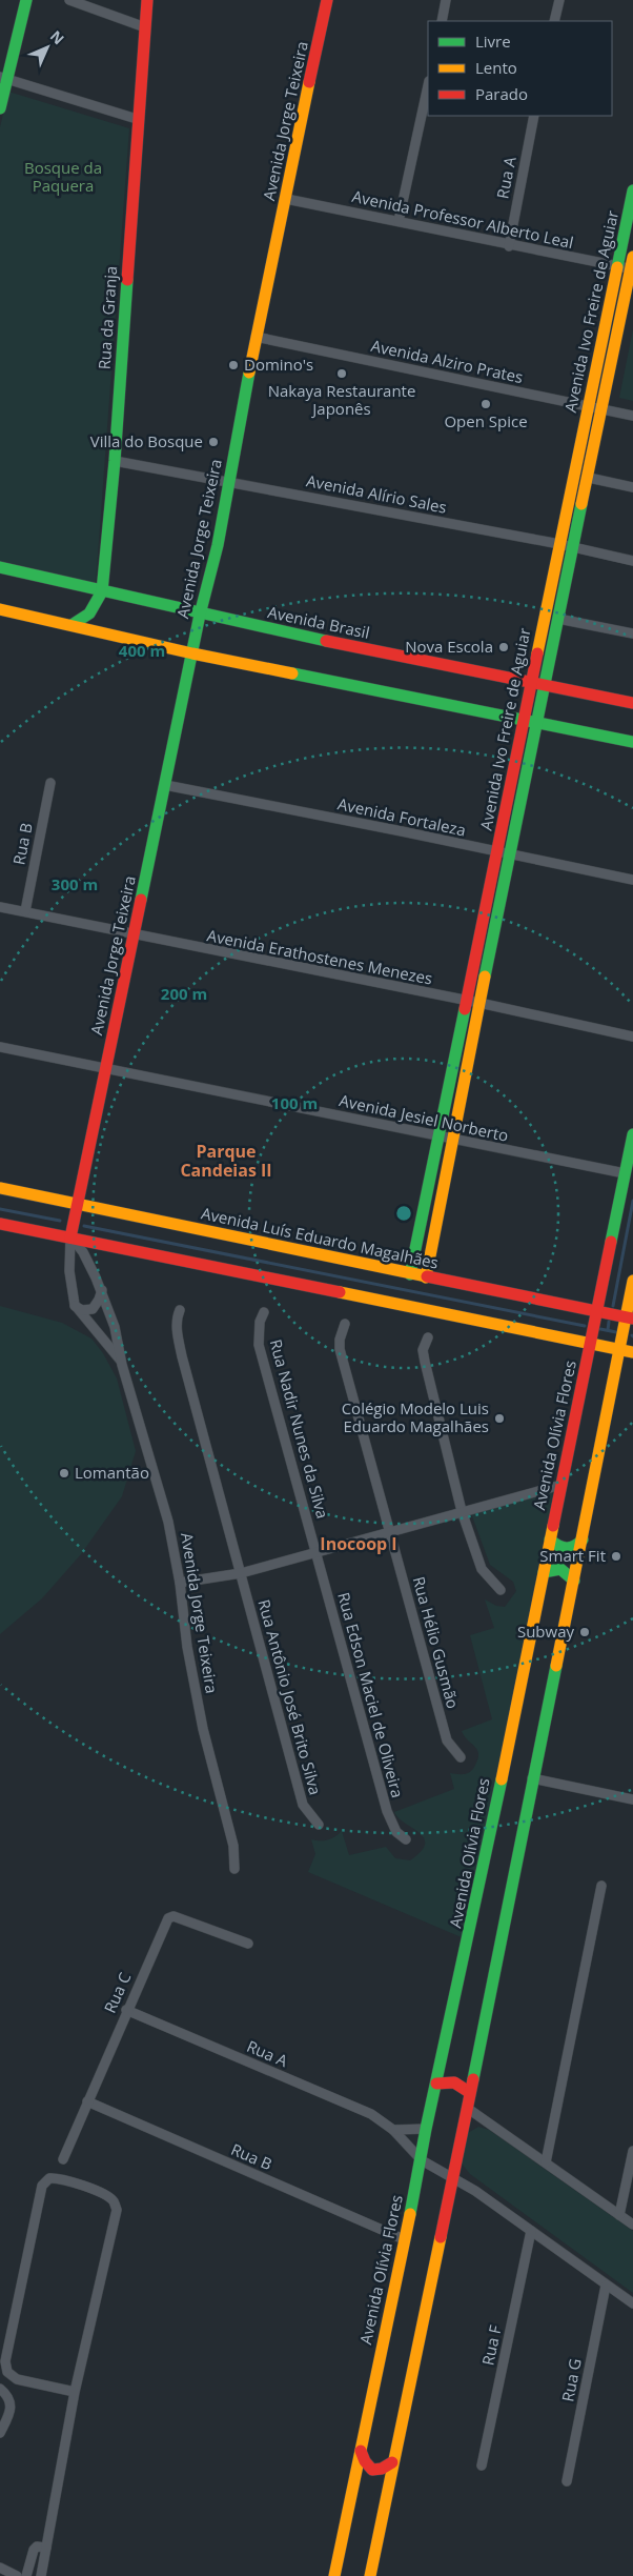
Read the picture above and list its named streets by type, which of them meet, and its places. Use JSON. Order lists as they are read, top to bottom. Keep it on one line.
{"streets":{"main road":["Avenida Jorge Teixeira","Avenida Ivo Freire de Aguiar","Rua da Granja","Avenida Brasil","Avenida Luís Eduardo Magalhães","Avenida Olívia Flores"],"street":["Rua A","Avenida Professor Alberto Leal","Avenida Alziro Prates","Avenida Alírio Sales","Avenida Fortaleza","Rua B","Avenida Erathostenes Menezes","Avenida Jesiel Norberto","Rua Nadir Nunes da Silva","Rua Hélio Gusmão","Rua Edson Maciel de Oliveira","Rua Antônio José Brito Silva","Rua C","Rua F","Rua G"]},"crossings":[["Avenida Jorge Teixeira","Avenida Professor Alberto Leal"],["Avenida Jorge Teixeira","Avenida Alziro Prates"],["Avenida Jorge Teixeira","Avenida Alírio Sales"],["Avenida Jorge Teixeira","Avenida Brasil"],["Avenida Jorge Teixeira","Avenida Fortaleza"],["Avenida Jorge Teixeira","Avenida Erathostenes Menezes"],["Avenida Jorge Teixeira","Avenida Jesiel Norberto"],["Avenida Jorge Teixeira","Avenida Luís Eduardo Magalhães"],["Rua A","Avenida Professor Alberto Leal"],["Rua A","Avenida Olívia Flores"],["Rua A","Rua C"],["Rua A","Rua F"],["Rua A","Rua G"],["Avenida Professor Alberto Leal","Avenida Ivo Freire de Aguiar"],["Avenida Ivo Freire de Aguiar","Avenida Alziro Prates"],["Avenida Ivo Freire de Aguiar","Avenida Alírio Sales"],["Avenida Ivo Freire de Aguiar","Avenida Brasil"],["Avenida Ivo Freire de Aguiar","Avenida Fortaleza"],["Avenida Ivo Freire de Aguiar","Avenida Erathostenes Menezes"],["Avenida Ivo Freire de Aguiar","Avenida Jesiel Norberto"],["Avenida Ivo Freire de Aguiar","Avenida Luís Eduardo Magalhães"],["Rua da Granja","Avenida Alírio Sales"],["Rua da Granja","Avenida Brasil"],["Rua B","Avenida Erathostenes Menezes"],["Rua B","Avenida Olívia Flores"],["Rua B","Rua C"],["Avenida Jesiel Norberto","Avenida Olívia Flores"],["Avenida Luís Eduardo Magalhães","Avenida Olívia Flores"],["Rua Nadir Nunes da Silva","Rua Edson Maciel de Oliveira"]],"districts":["Parque Candeias II","Inocoop I"],"parks":["Bosque da Paquera"],"places":["Domino's","Nakaya Restaurante Japonês","Open Spice","Villa do Bosque","Nova Escola","Colégio Modelo Luis Eduardo Magalhães","Lomantão","Smart Fit","Subway"],"legend":["Livre","Lento","Parado"],"north":"top right","rings":["400 m","300 m","200 m","100 m"]}
